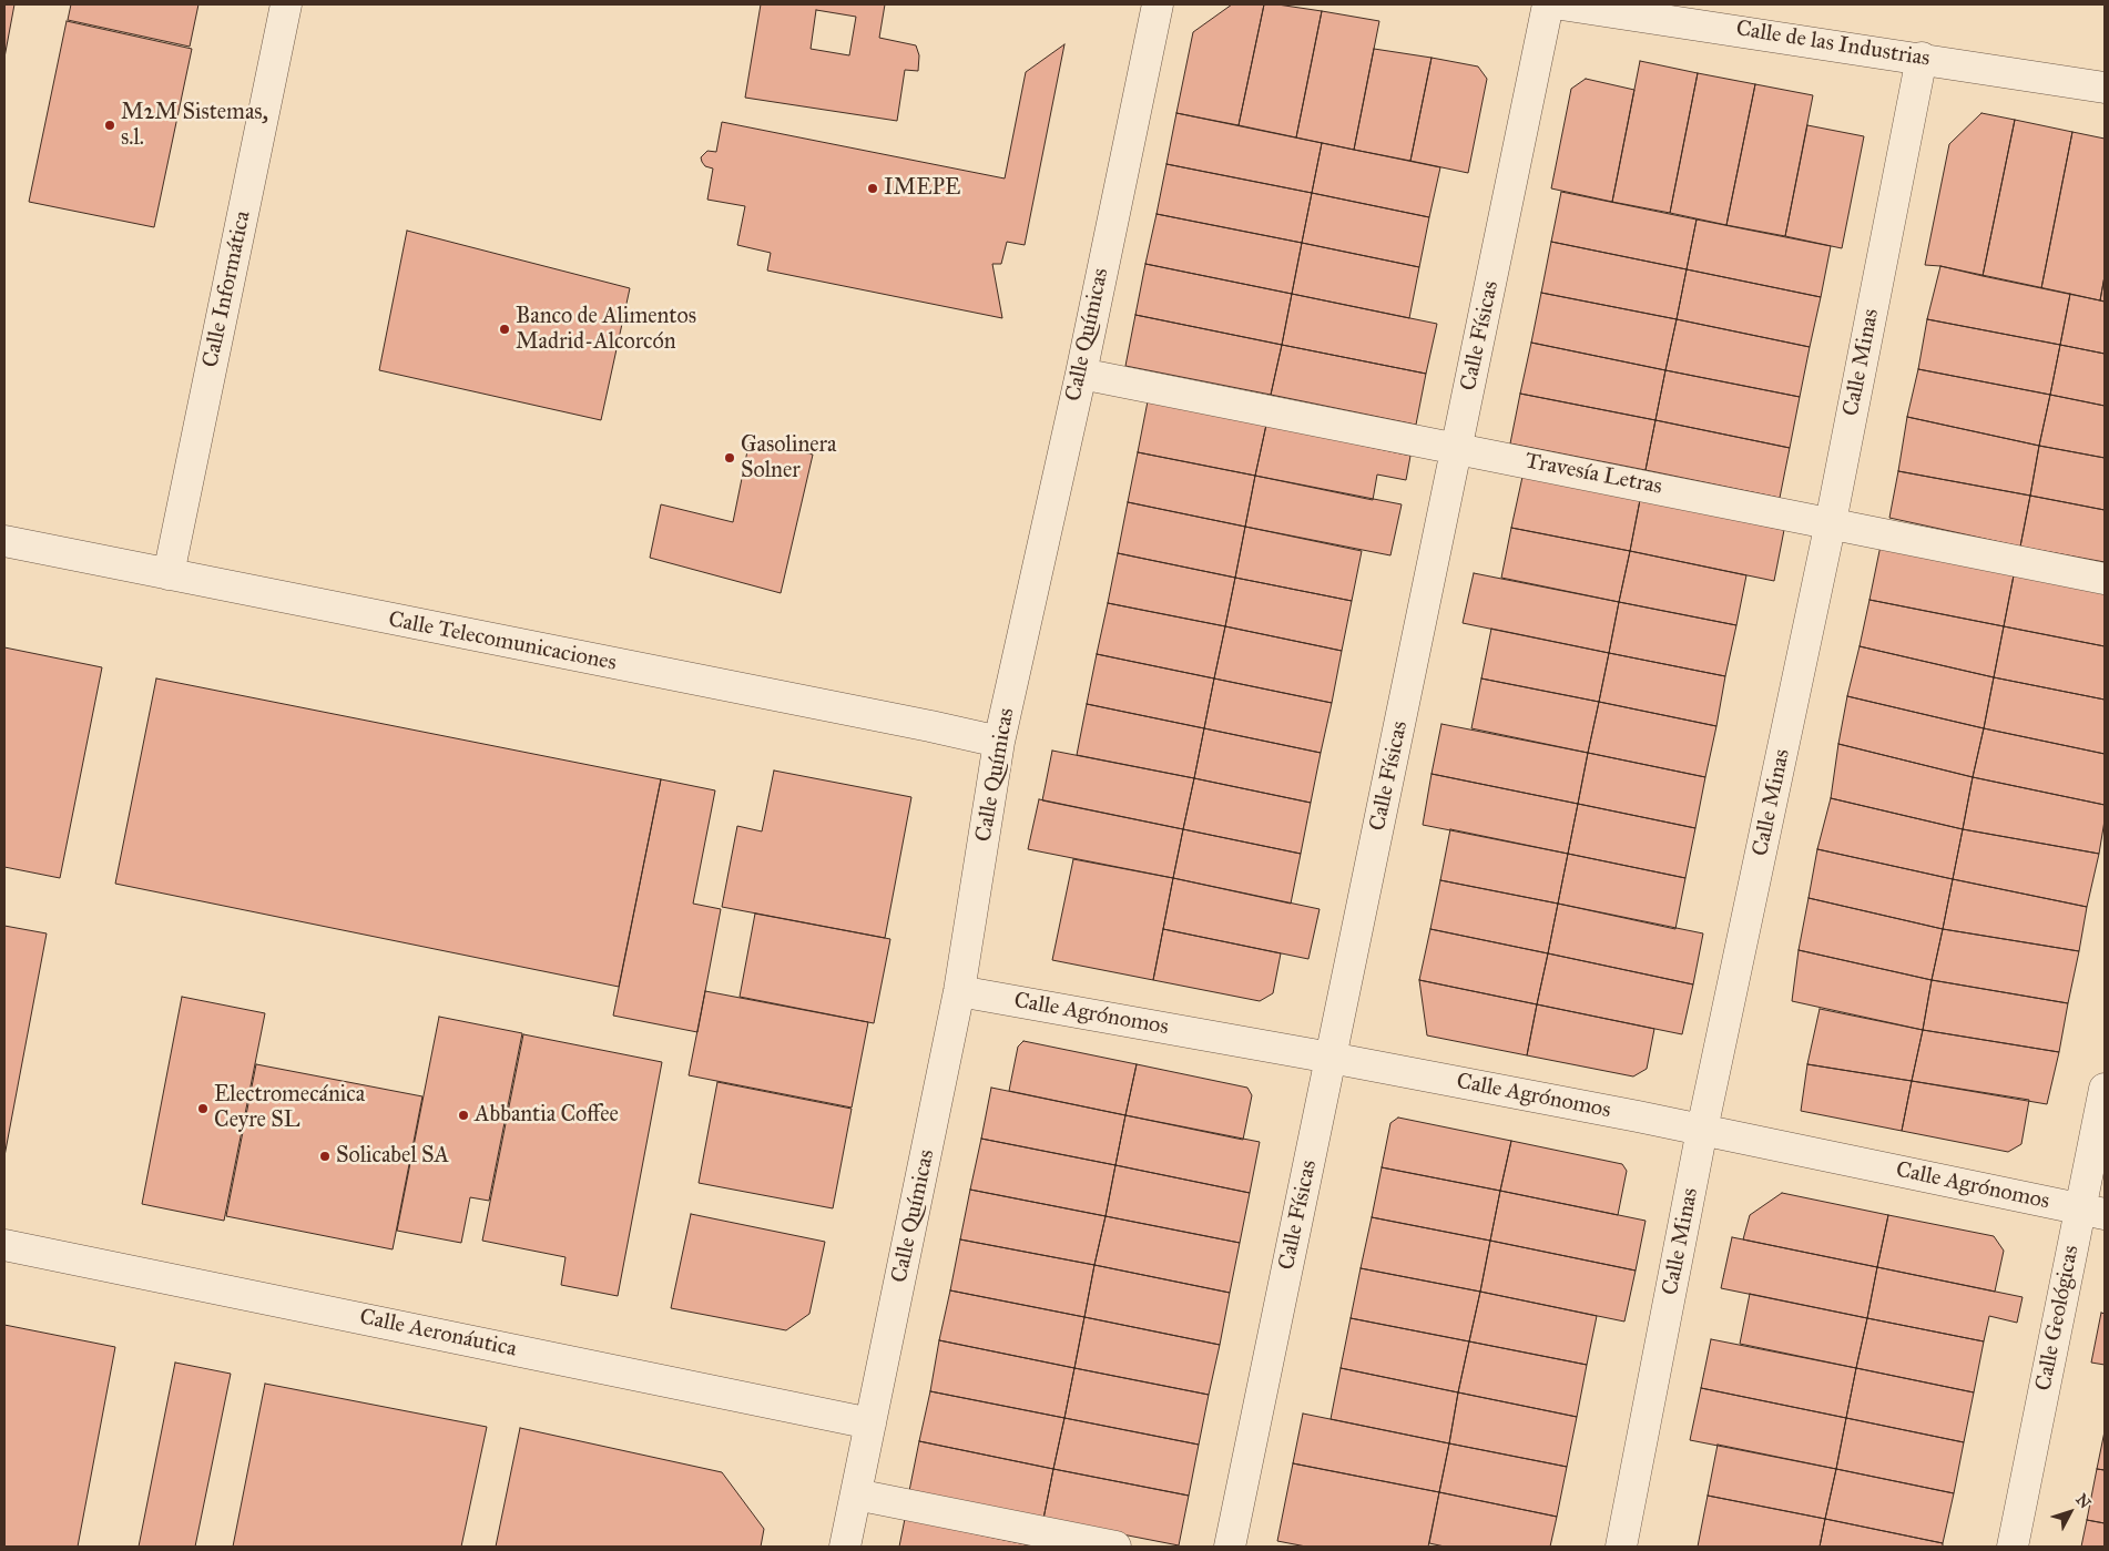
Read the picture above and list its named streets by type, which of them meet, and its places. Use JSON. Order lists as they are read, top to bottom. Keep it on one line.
{"streets":{"street":["Calle de las Industrias","Calle Informática","Calle Químicas","Calle Físicas","Calle Minas","Travesía Letras","Calle Telecomunicaciones","Calle Agrónomos","Calle Geológicas","Calle Aeronáutica"]},"crossings":[["Calle de las Industrias","Calle Minas"],["Calle Informática","Calle Telecomunicaciones"],["Calle Químicas","Travesía Letras"],["Calle Químicas","Calle Telecomunicaciones"],["Calle Químicas","Calle Agrónomos"],["Calle Químicas","Calle Aeronáutica"],["Calle Físicas","Travesía Letras"],["Calle Físicas","Calle Agrónomos"],["Calle Minas","Travesía Letras"],["Calle Minas","Calle Agrónomos"],["Calle Agrónomos","Calle Geológicas"]],"places":["M2M Sistemas, s.l.","IMEPE","Banco de Alimentos Madrid-Alcorcón","Gasolinera Solner","Electromecánica Ceyre SL","Abbantia Coffee","Solicabel SA"],"north":"top right"}
